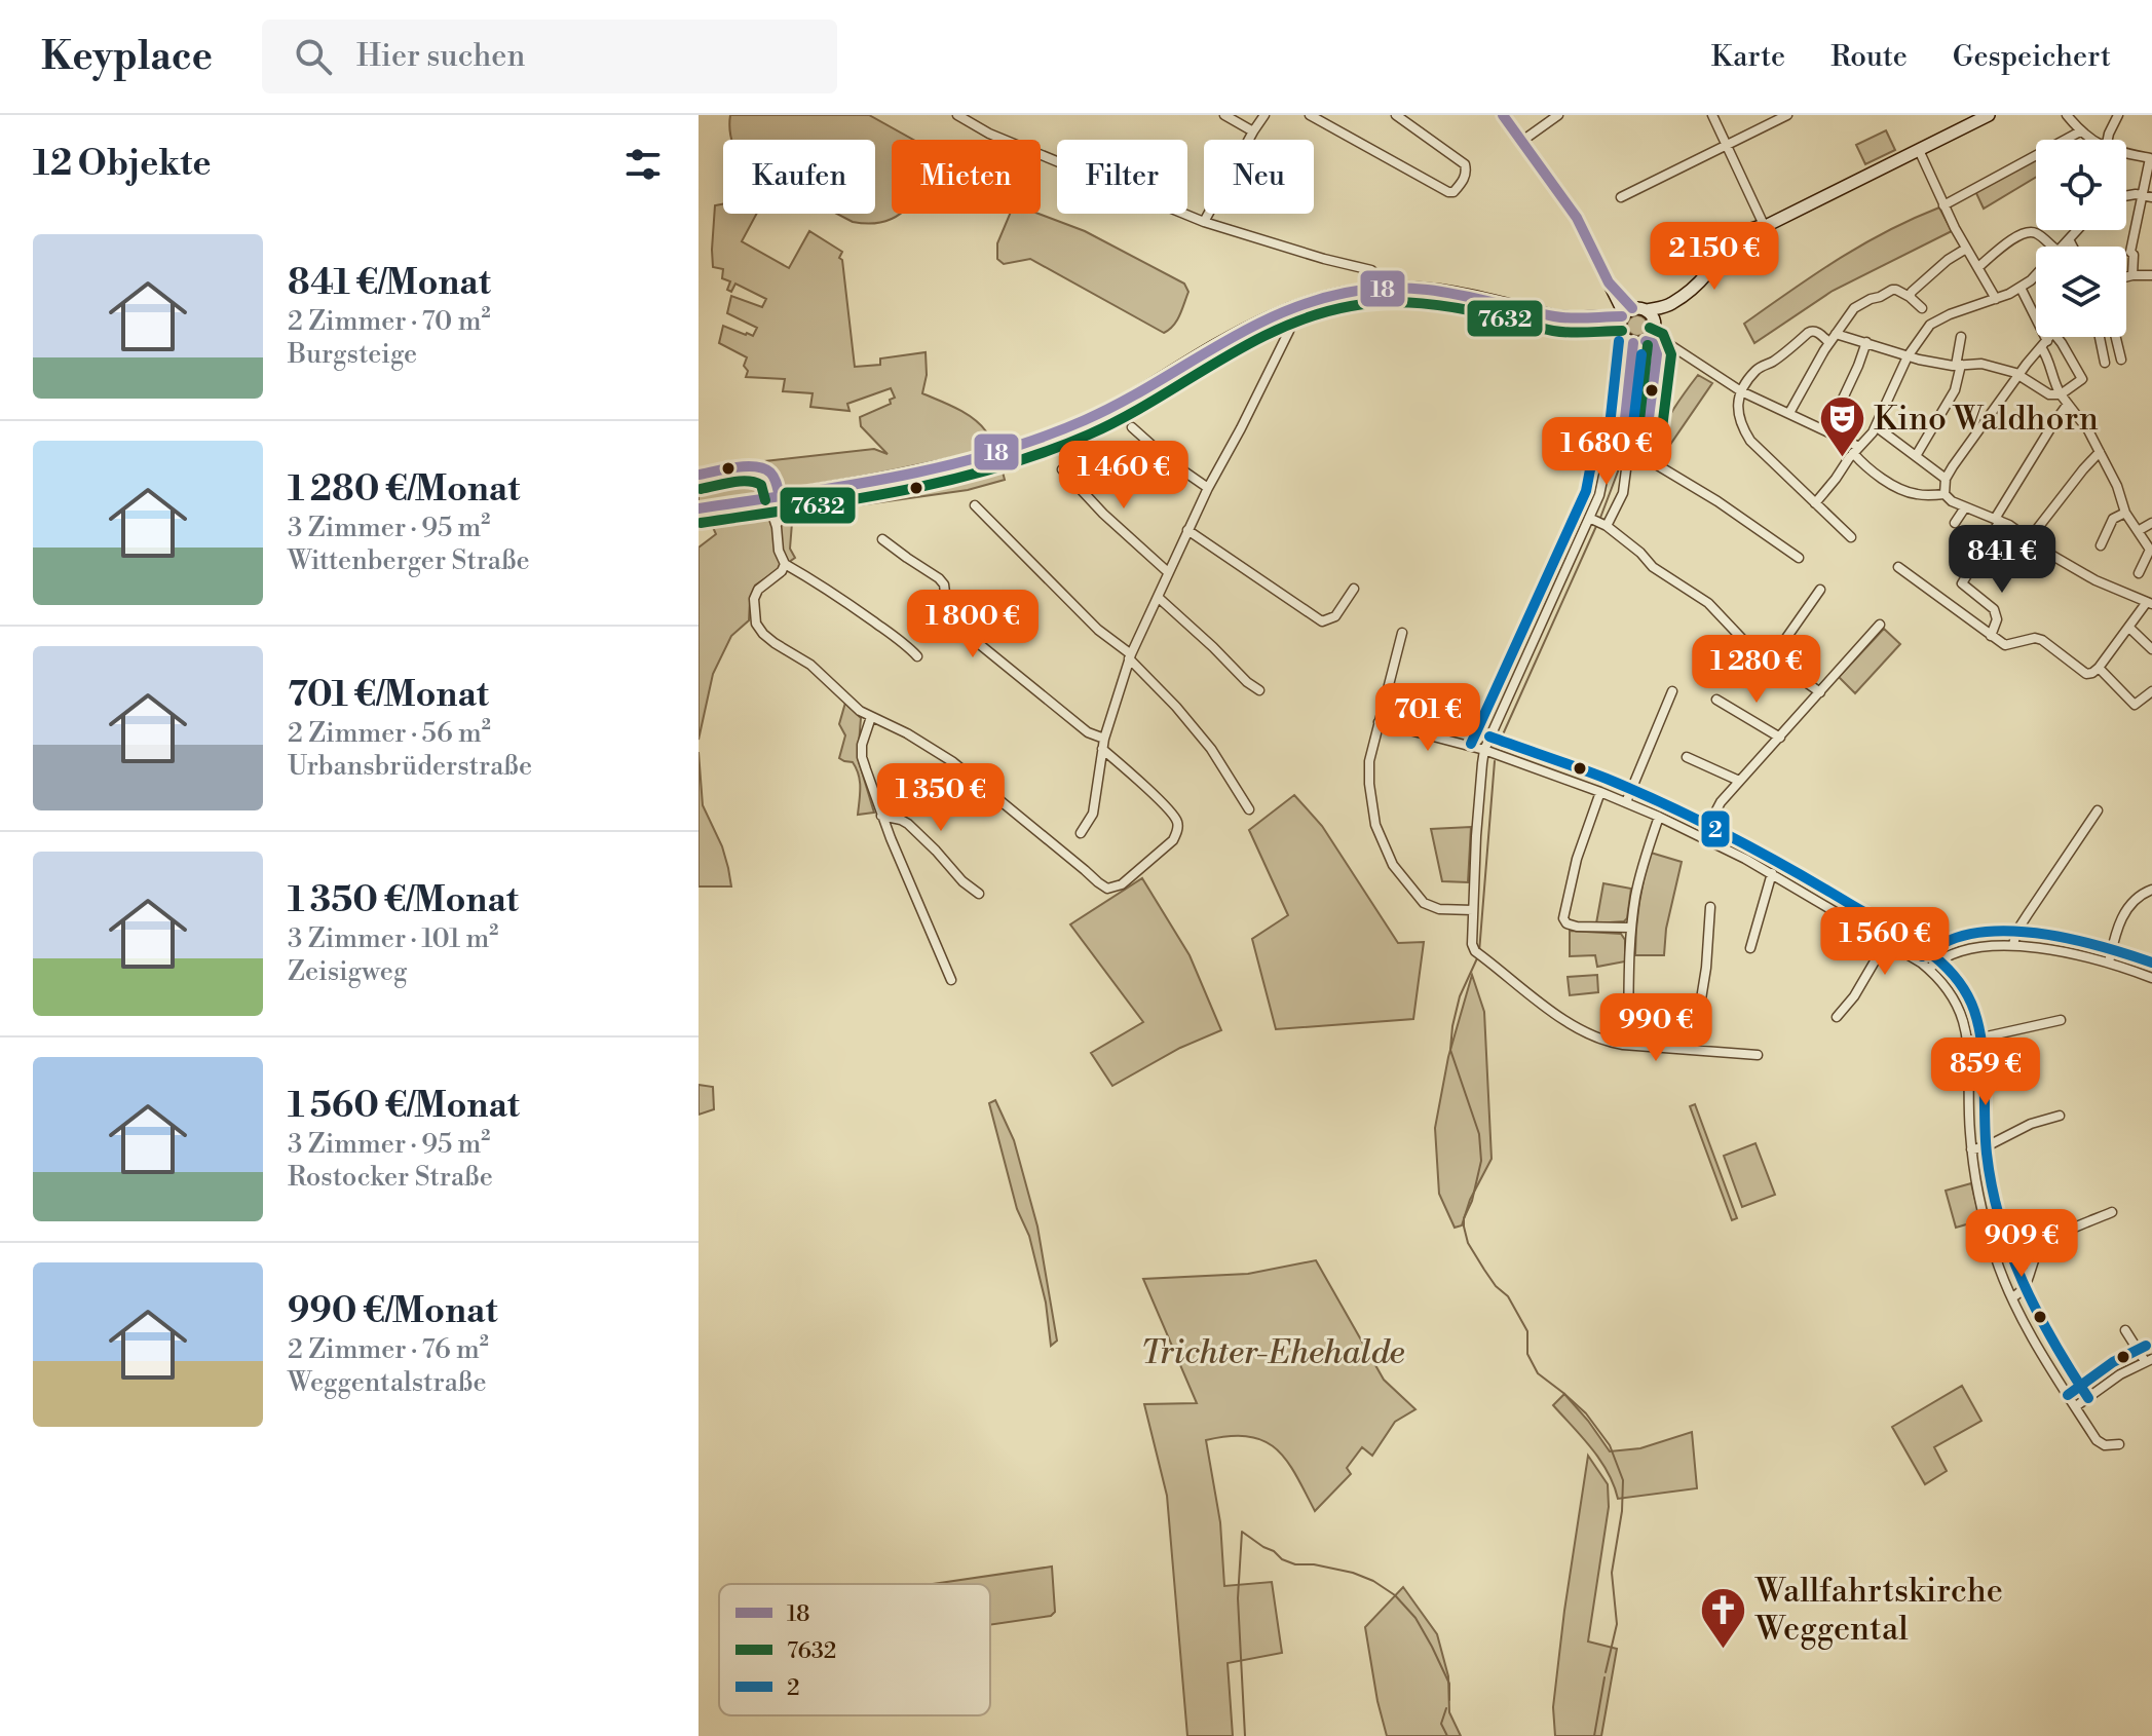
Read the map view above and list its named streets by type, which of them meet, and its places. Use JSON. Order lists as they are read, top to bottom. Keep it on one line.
{"parks":["Trichter-Ehehalde"],"places":{"theatre":["Kino Waldhorn"],"church":["Wallfahrtskirche Weggental"]},"lines":["transit line 18","transit line 7632","transit line 2"],"legend":["18","7632","2"],"page":{"header":"Keyplace","search":"Hier suchen","nav":["Karte","Route","Gespeichert"],"heading":"12 Objekte","chip":["Kaufen","Mieten","Filter","Neu"],"list":[{"name":"841 €/Monat","note":"2 Zimmer · 70 m² · Burgsteige"},{"name":"1 280 €/Monat","note":"3 Zimmer · 95 m² · Wittenberger Straße"},{"name":"701 €/Monat","note":"2 Zimmer · 56 m² · Urbansbrüderstraße"},{"name":"1 350 €/Monat","note":"3 Zimmer · 101 m² · Zeisigweg"},{"name":"1 560 €/Monat","note":"3 Zimmer · 95 m² · Rostocker Straße"},{"name":"990 €/Monat","note":"2 Zimmer · 76 m² · Weggentalstraße"}],"price":["2 150 €","1 680 €","1 460 €","841 €","1 800 €","1 280 €","701 €","1 350 €","1 560 €","990 €","859 €","909 €"]}}
